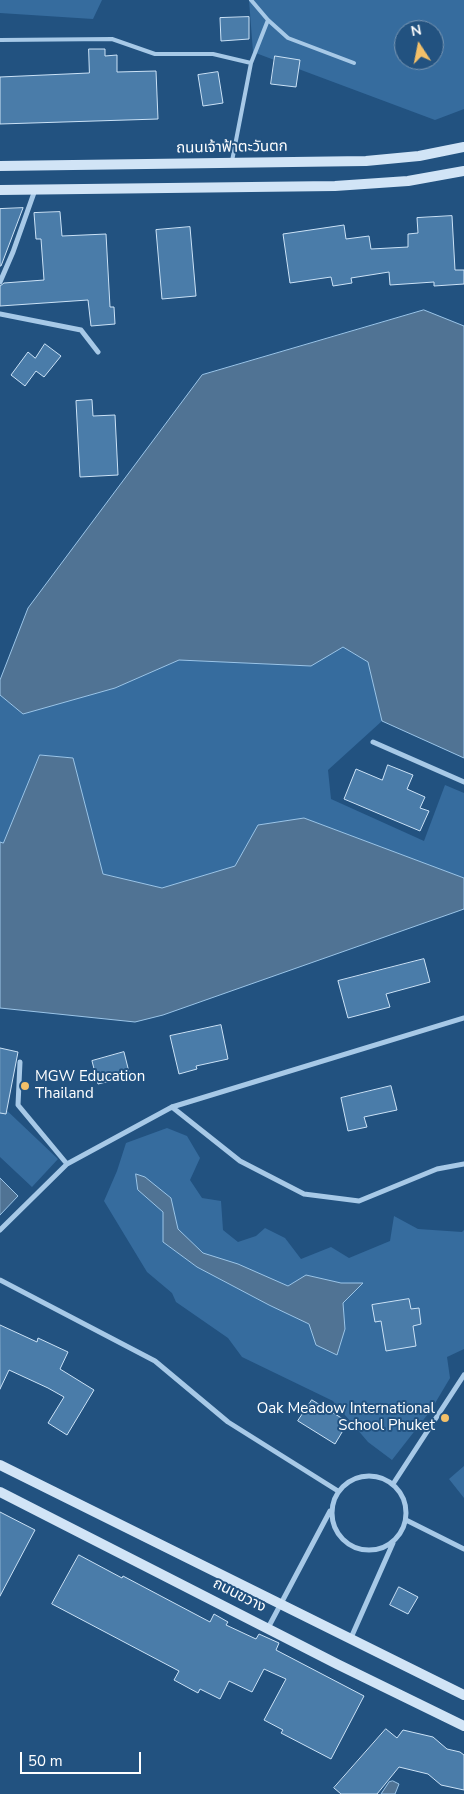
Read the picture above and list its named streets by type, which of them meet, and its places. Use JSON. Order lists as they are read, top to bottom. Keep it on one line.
{"streets":{"main road":["ถนนเจ้าฟ้าตะวันตก","ถนนขวาง"]},"places":["MGW Education Thailand","Oak Meadow International School Phuket"],"scale_bar":"50 m","north":"top"}
